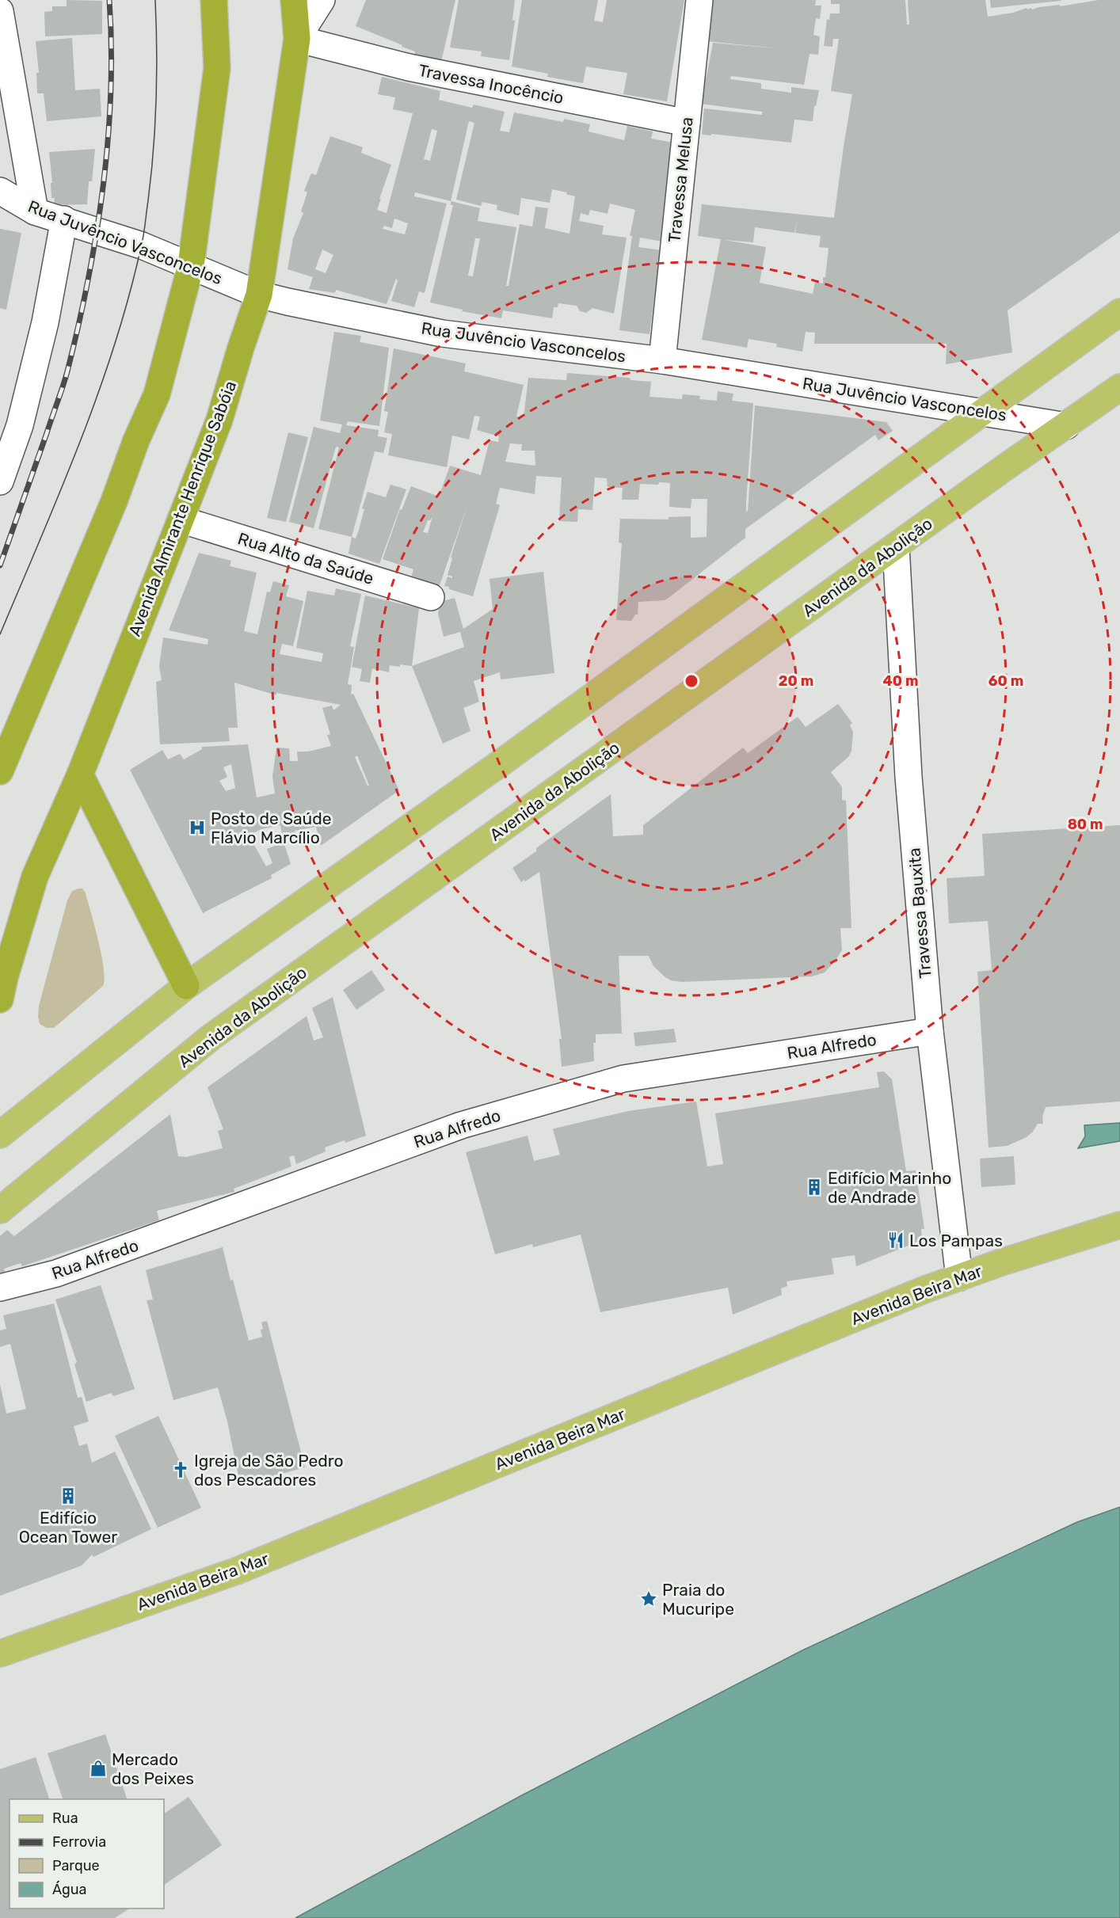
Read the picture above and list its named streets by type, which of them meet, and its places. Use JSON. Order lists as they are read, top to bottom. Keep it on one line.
{"streets":{"highway":["Avenida Almirante Henrique Sabóia"],"main road":["Avenida da Abolição","Avenida Beira Mar"],"street":["Travessa Inocêncio","Travessa Melusa","Rua Juvêncio Vasconcelos","Rua Alto da Saúde","Travessa Bauxita","Rua Alfredo"]},"crossings":[["Travessa Inocêncio","Travessa Melusa"],["Travessa Inocêncio","Avenida Almirante Henrique Sabóia"],["Travessa Melusa","Rua Juvêncio Vasconcelos"],["Rua Juvêncio Vasconcelos","Avenida Almirante Henrique Sabóia"],["Rua Juvêncio Vasconcelos","Avenida da Abolição"],["Avenida Almirante Henrique Sabóia","Rua Alto da Saúde"],["Avenida da Abolição","Travessa Bauxita"],["Travessa Bauxita","Rua Alfredo"],["Travessa Bauxita","Avenida Beira Mar"]],"places":{"hospital":["Posto de Saúde Flávio Marcílio"],"building":["Edifício Marinho de Andrade","Edifício Ocean Tower"],"restaurant":["Los Pampas"],"church":["Igreja de São Pedro dos Pescadores"],"place":["Praia do Mucuripe"],"shop":["Mercado dos Peixes"]},"legend":["Rua","Ferrovia","Parque","Água"],"rings":["20 m","40 m","60 m","80 m"]}
